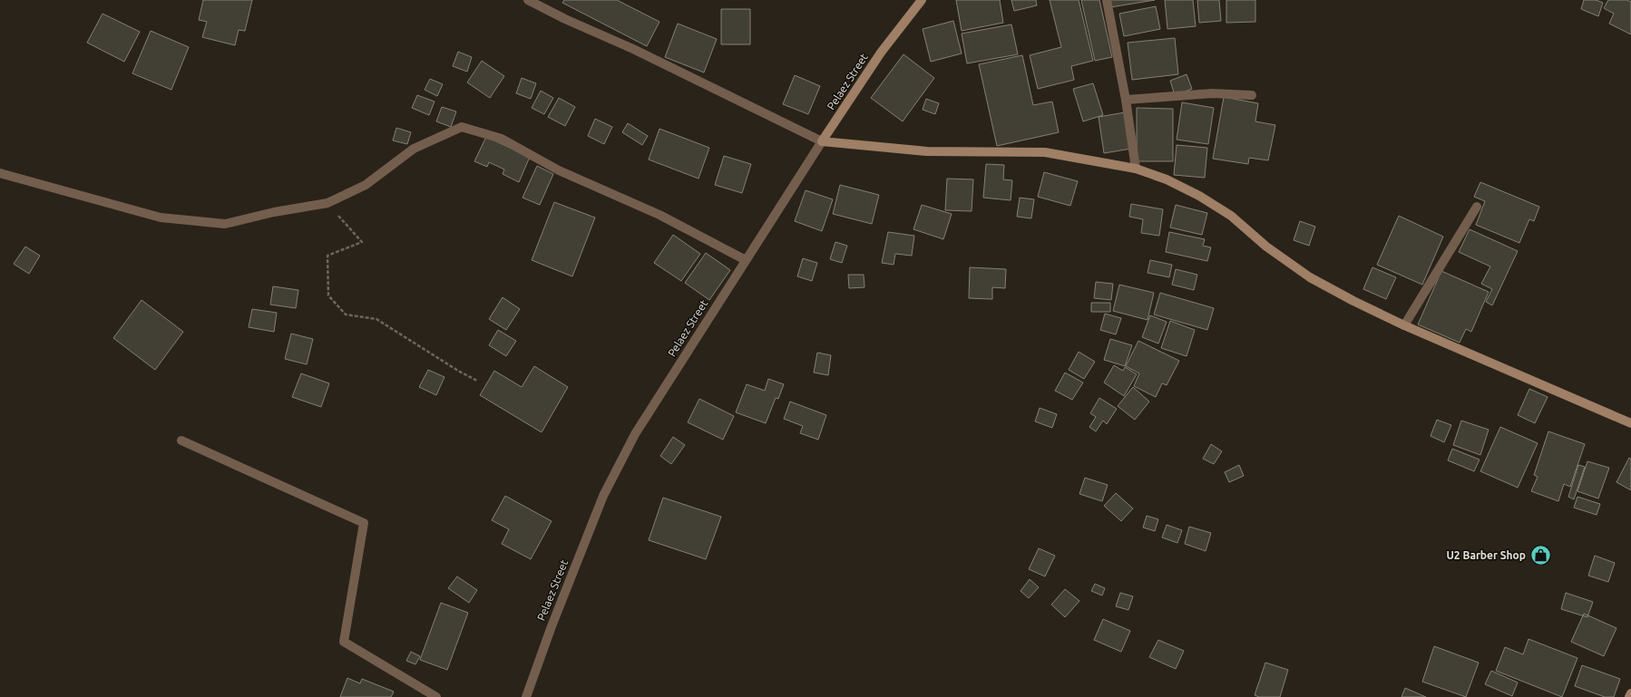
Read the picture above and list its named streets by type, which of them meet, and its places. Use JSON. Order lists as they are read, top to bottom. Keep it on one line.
{"streets":{"street":["Pelaez Street"]},"places":{"shop":["U2 Barber Shop"]}}
